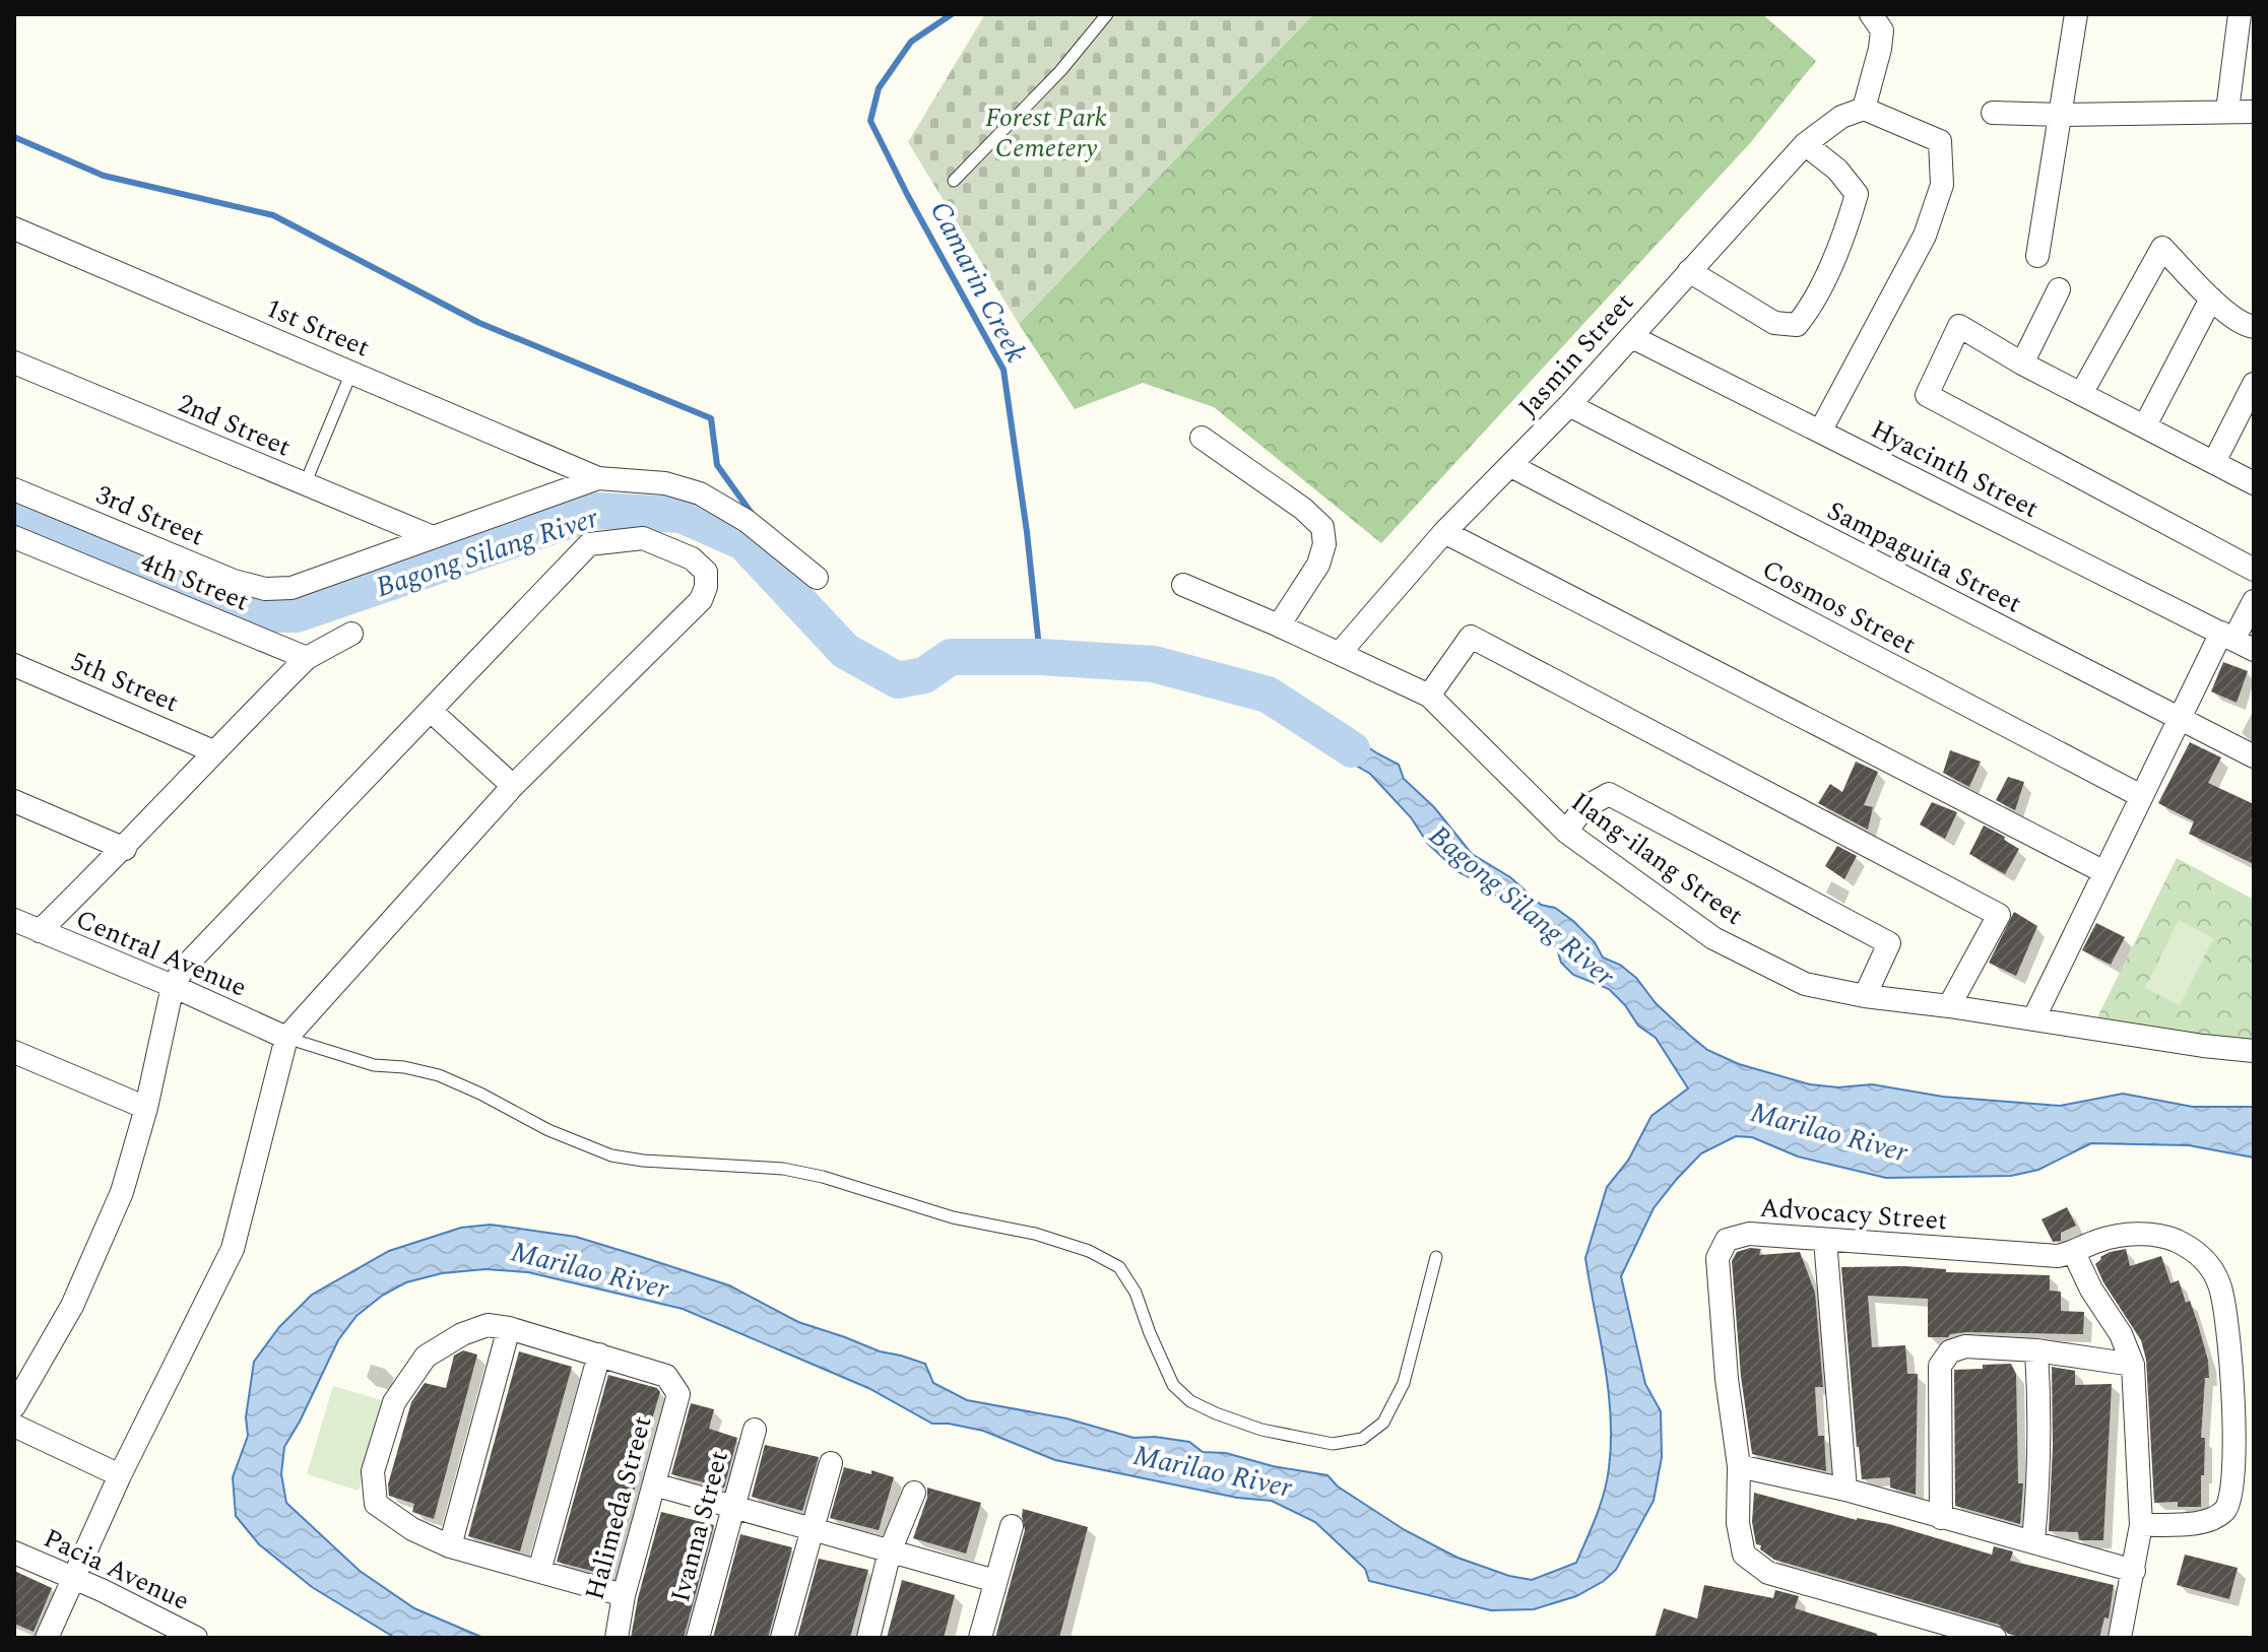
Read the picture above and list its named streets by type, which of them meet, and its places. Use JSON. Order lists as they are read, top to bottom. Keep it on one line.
{"streets":{"street":["1st Street","Jasmin Street","2nd Street","Hyacinth Street","3rd Street","Sampaguita Street","4th Street","Cosmos Street","5th Street","Ilang-ilang Street","Central Avenue","Advocacy Street","Halimeda Street","Ivanna Street","Pacia Avenue"]},"crossings":[["Jasmin Street","Hyacinth Street"],["Jasmin Street","Sampaguita Street"],["Jasmin Street","Cosmos Street"],["Jasmin Street","Ilang-ilang Street"],["2nd Street","3rd Street"]],"water":["Camarin Creek","Bagong Silang River","Marilao River"],"parks":["Forest Park Cemetery"]}
